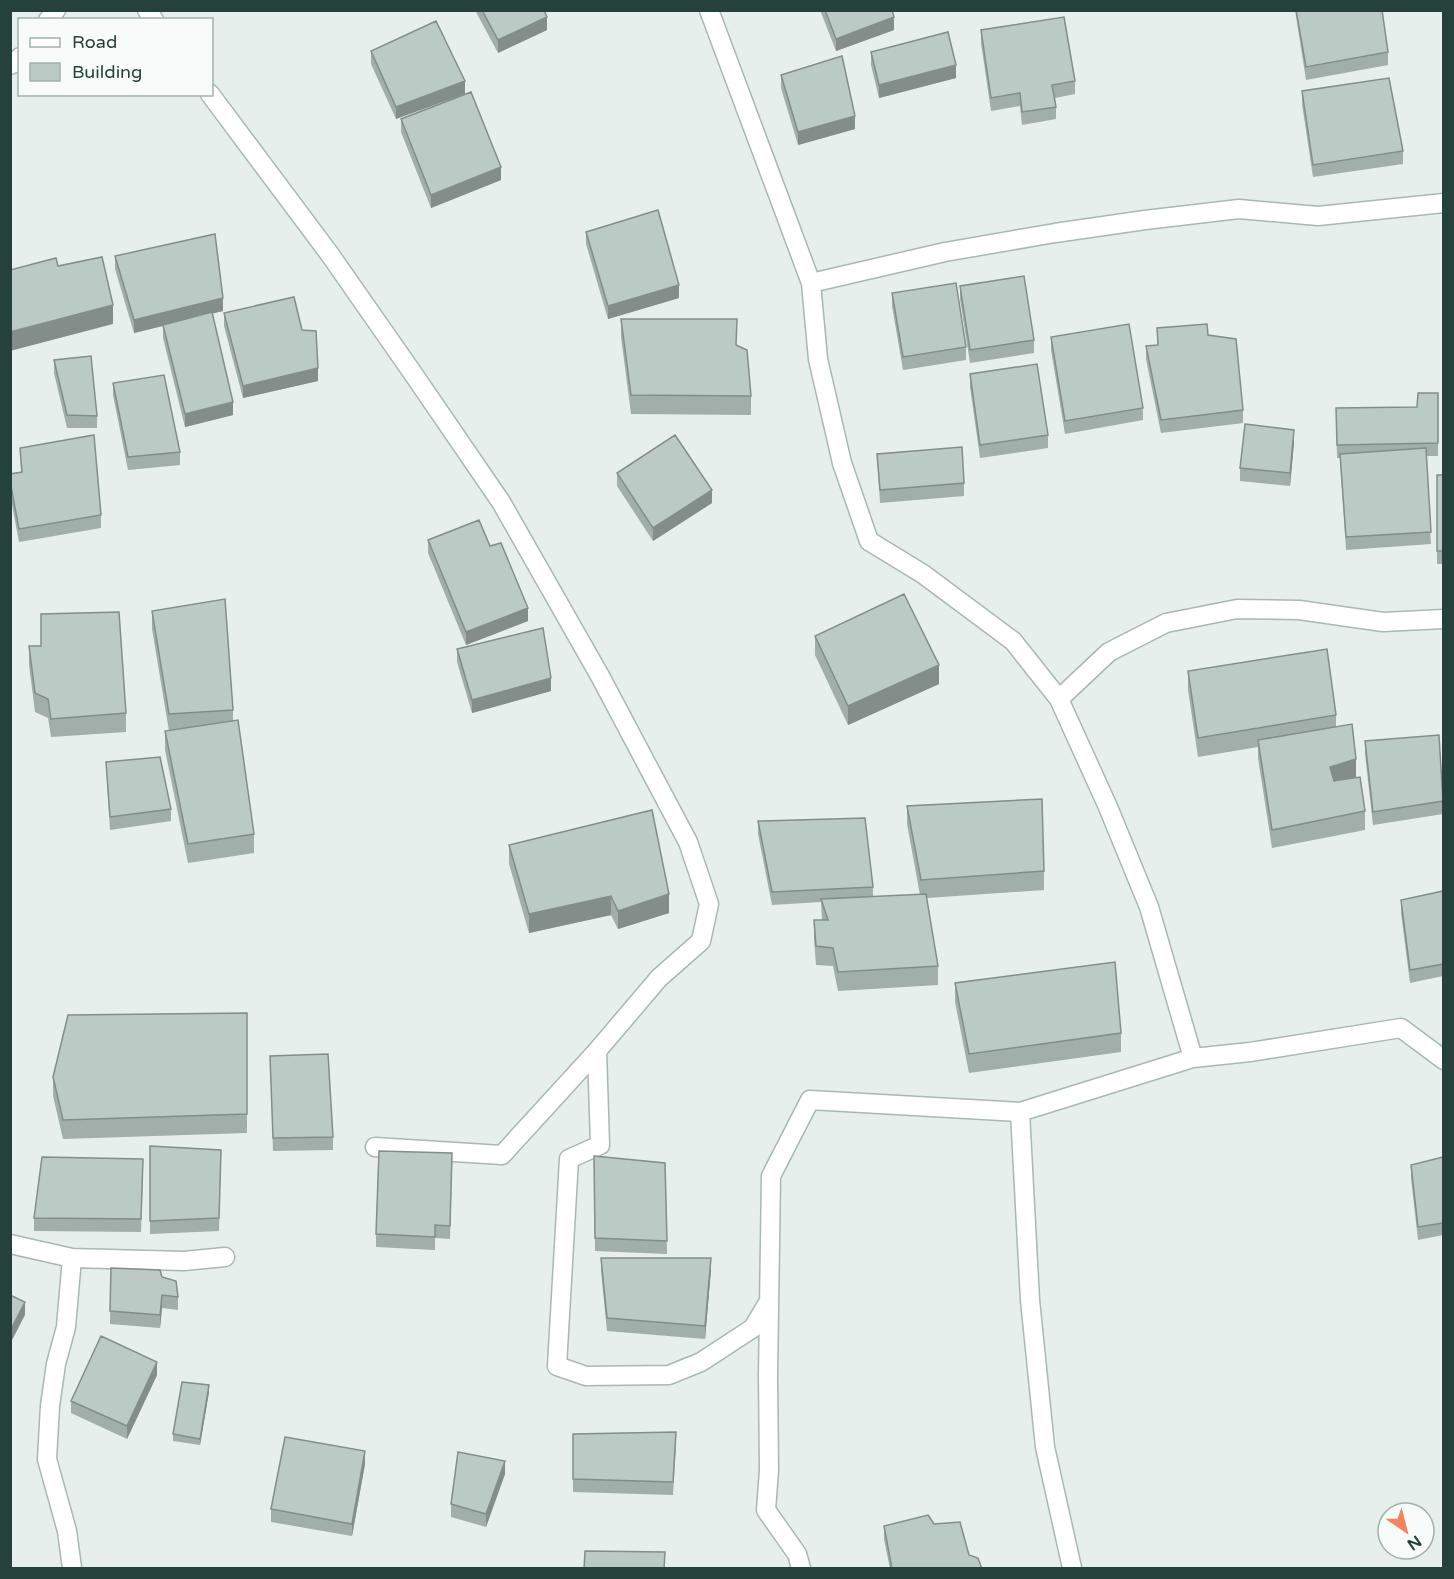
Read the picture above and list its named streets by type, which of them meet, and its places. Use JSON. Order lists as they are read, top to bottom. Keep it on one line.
{"legend":["Road","Building"],"north":"bottom right"}
